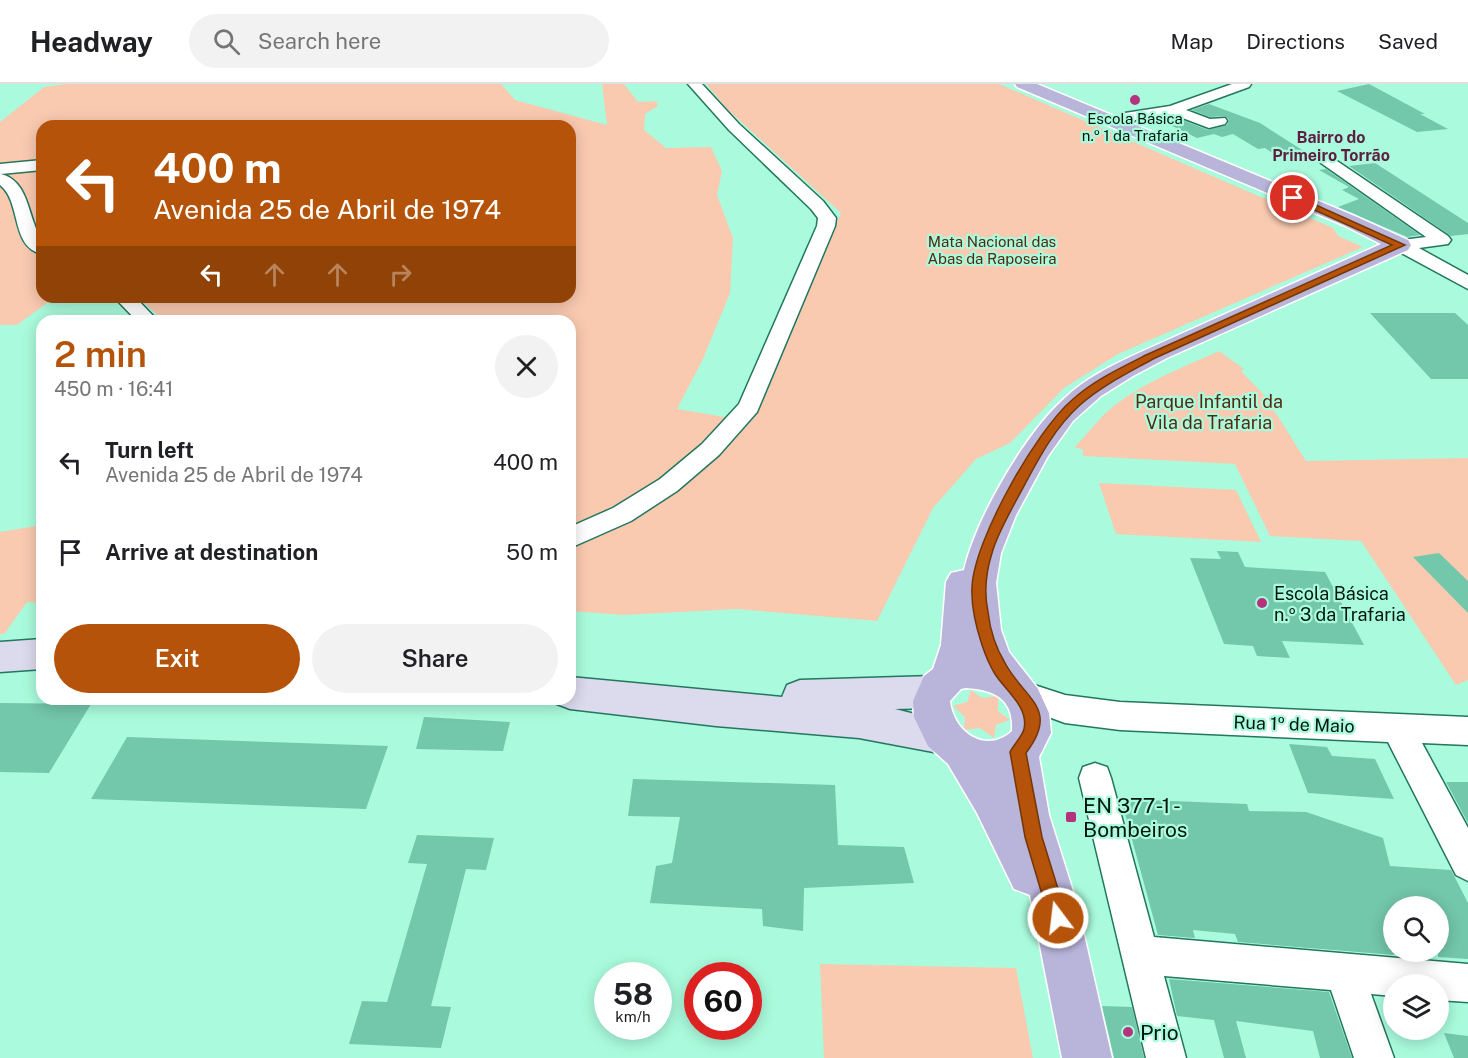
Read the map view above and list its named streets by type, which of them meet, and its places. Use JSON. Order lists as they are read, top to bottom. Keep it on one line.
{"streets":{"street":["Rua 1º de Maio"]},"districts":["Bairro do Primeiro Torrão"],"parks":["Mata Nacional das Abas da Raposeira","Parque Infantil da Vila da Trafaria"],"places":{"other":["Escola Básica n.º 1 da Trafaria","Escola Básica n.º 3 da Trafaria","Prio"],"transit":["EN 377-1 - Bombeiros"]},"page":{"header":"Headway","search":"Search here","nav":["Map","Directions","Saved"],"turn":["400 m","Avenida 25 de Abril de 1974"],"heading":["2 min","450 m · 16:41"],"list":[{"name":"Turn left","note":"Avenida 25 de Abril de 1974","value":"400 m"},{"name":"Arrive at destination","value":"50 m"}],"buttons":["Exit","Share"],"speed":"58 km/h","limit":"60"}}
